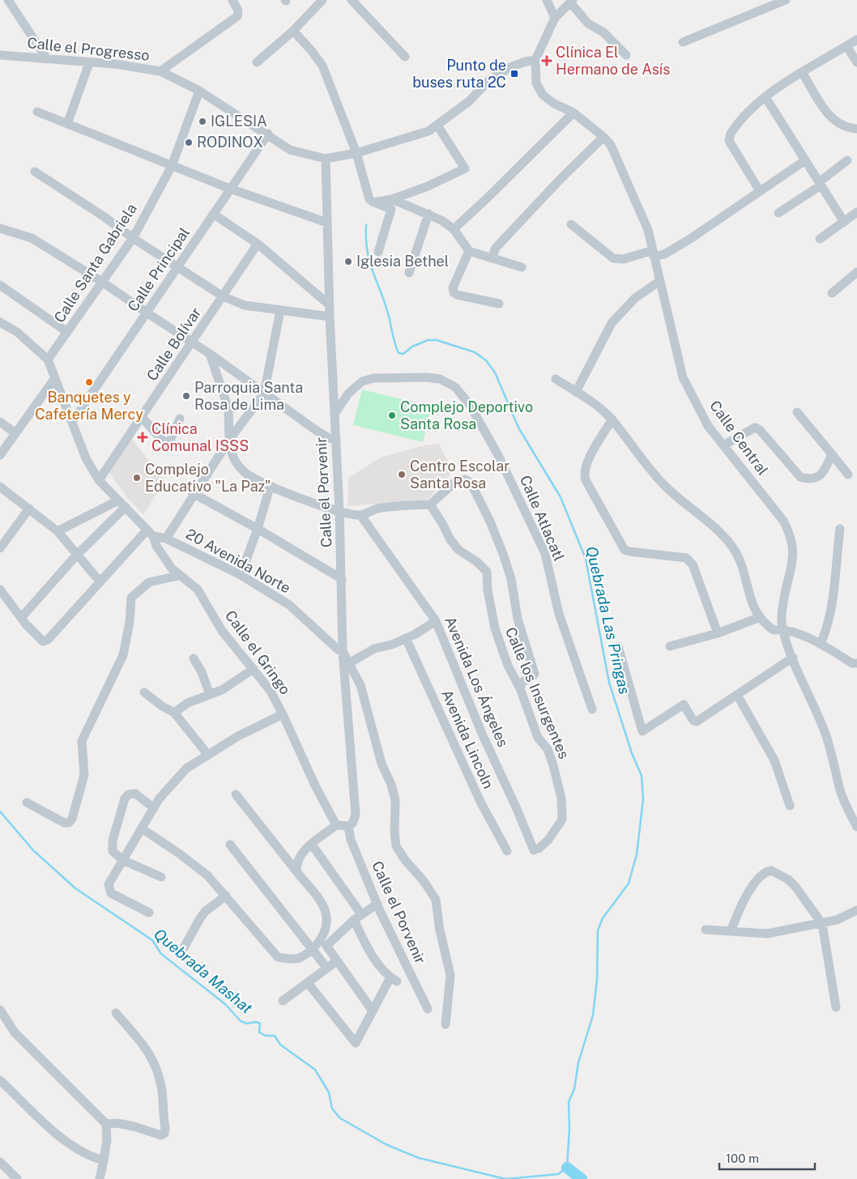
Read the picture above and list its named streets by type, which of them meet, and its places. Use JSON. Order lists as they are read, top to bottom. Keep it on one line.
{"streets":{"street":["Calle el Progresso","Calle Santa Gabriela","Calle Principal","Calle Bolívar","Calle Central","Calle el Porvenir","Calle Atlacatl","20 Avenida Norte","Calle el Gringo","Avenida Los Ángeles","Calle los Insurgentes","Avenida Lincoln"]},"crossings":[["Calle el Progresso","Calle Santa Gabriela"],["Calle el Progresso","Calle Principal"],["Calle el Progresso","Calle Central"],["Calle el Progresso","Calle el Porvenir"],["Calle Santa Gabriela","Calle el Gringo"],["Calle Principal","Calle el Gringo"],["Calle Bolívar","Calle el Gringo"],["Calle el Porvenir","Calle Atlacatl"],["Calle el Porvenir","20 Avenida Norte"],["20 Avenida Norte","Calle el Gringo"],["Avenida Los Ángeles","Calle los Insurgentes"]],"water":["Quebrada Las Pringas","Quebrada Mashat"],"places":{"health":["Clínica El Hermano de Asís","Clínica Comunal ISSS"],"transit":["Punto de buses ruta 2C"],"other":["IGLESIA","RODINOX","Iglesia Bethel","Banquetes y Cafetería Mercy","Parroquia Santa Rosa de Lima","Complejo Deportivo Santa Rosa","Centro Escolar Santa Rosa","Complejo Educativo \"La Paz\""]},"scale_bar":"100 m"}
